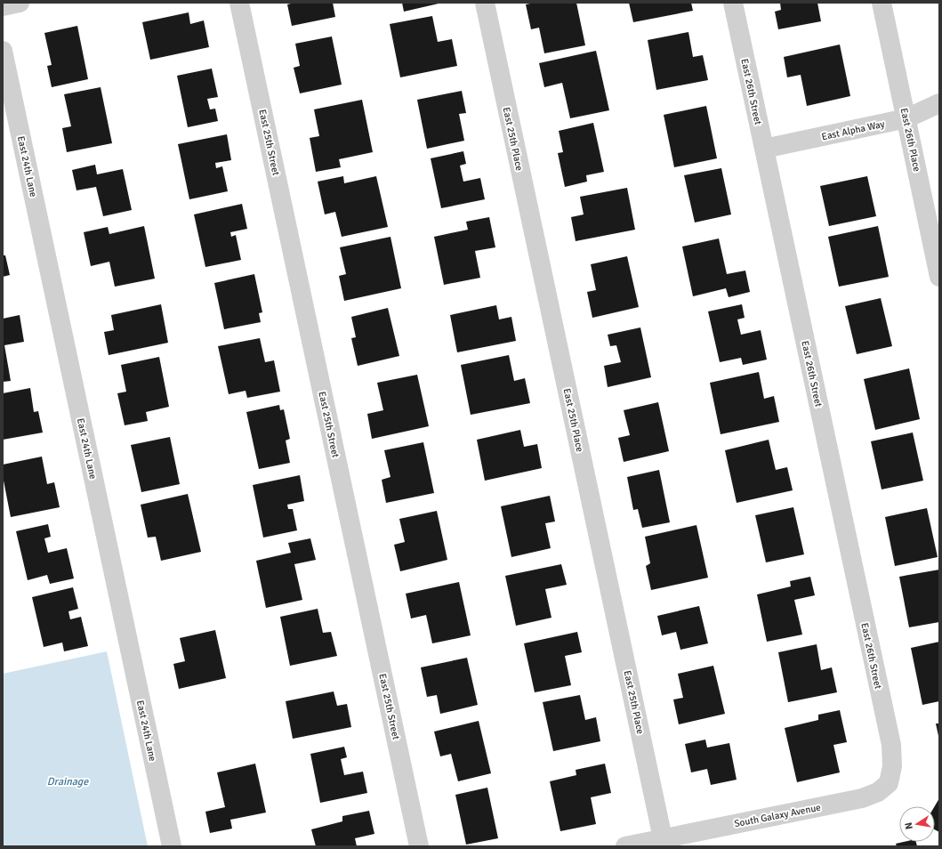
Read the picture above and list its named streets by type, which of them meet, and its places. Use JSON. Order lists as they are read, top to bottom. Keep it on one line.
{"streets":{"street":["East 26th Street","East Alpha Way","East 25th Place","East 26th Place","East 25th Street","East 24th Lane","South Galaxy Avenue"]},"crossings":[["East 26th Street","East Alpha Way"],["East 26th Street","South Galaxy Avenue"],["East Alpha Way","East 26th Place"],["East 25th Place","South Galaxy Avenue"]],"water":["Drainage"],"north":"left"}
